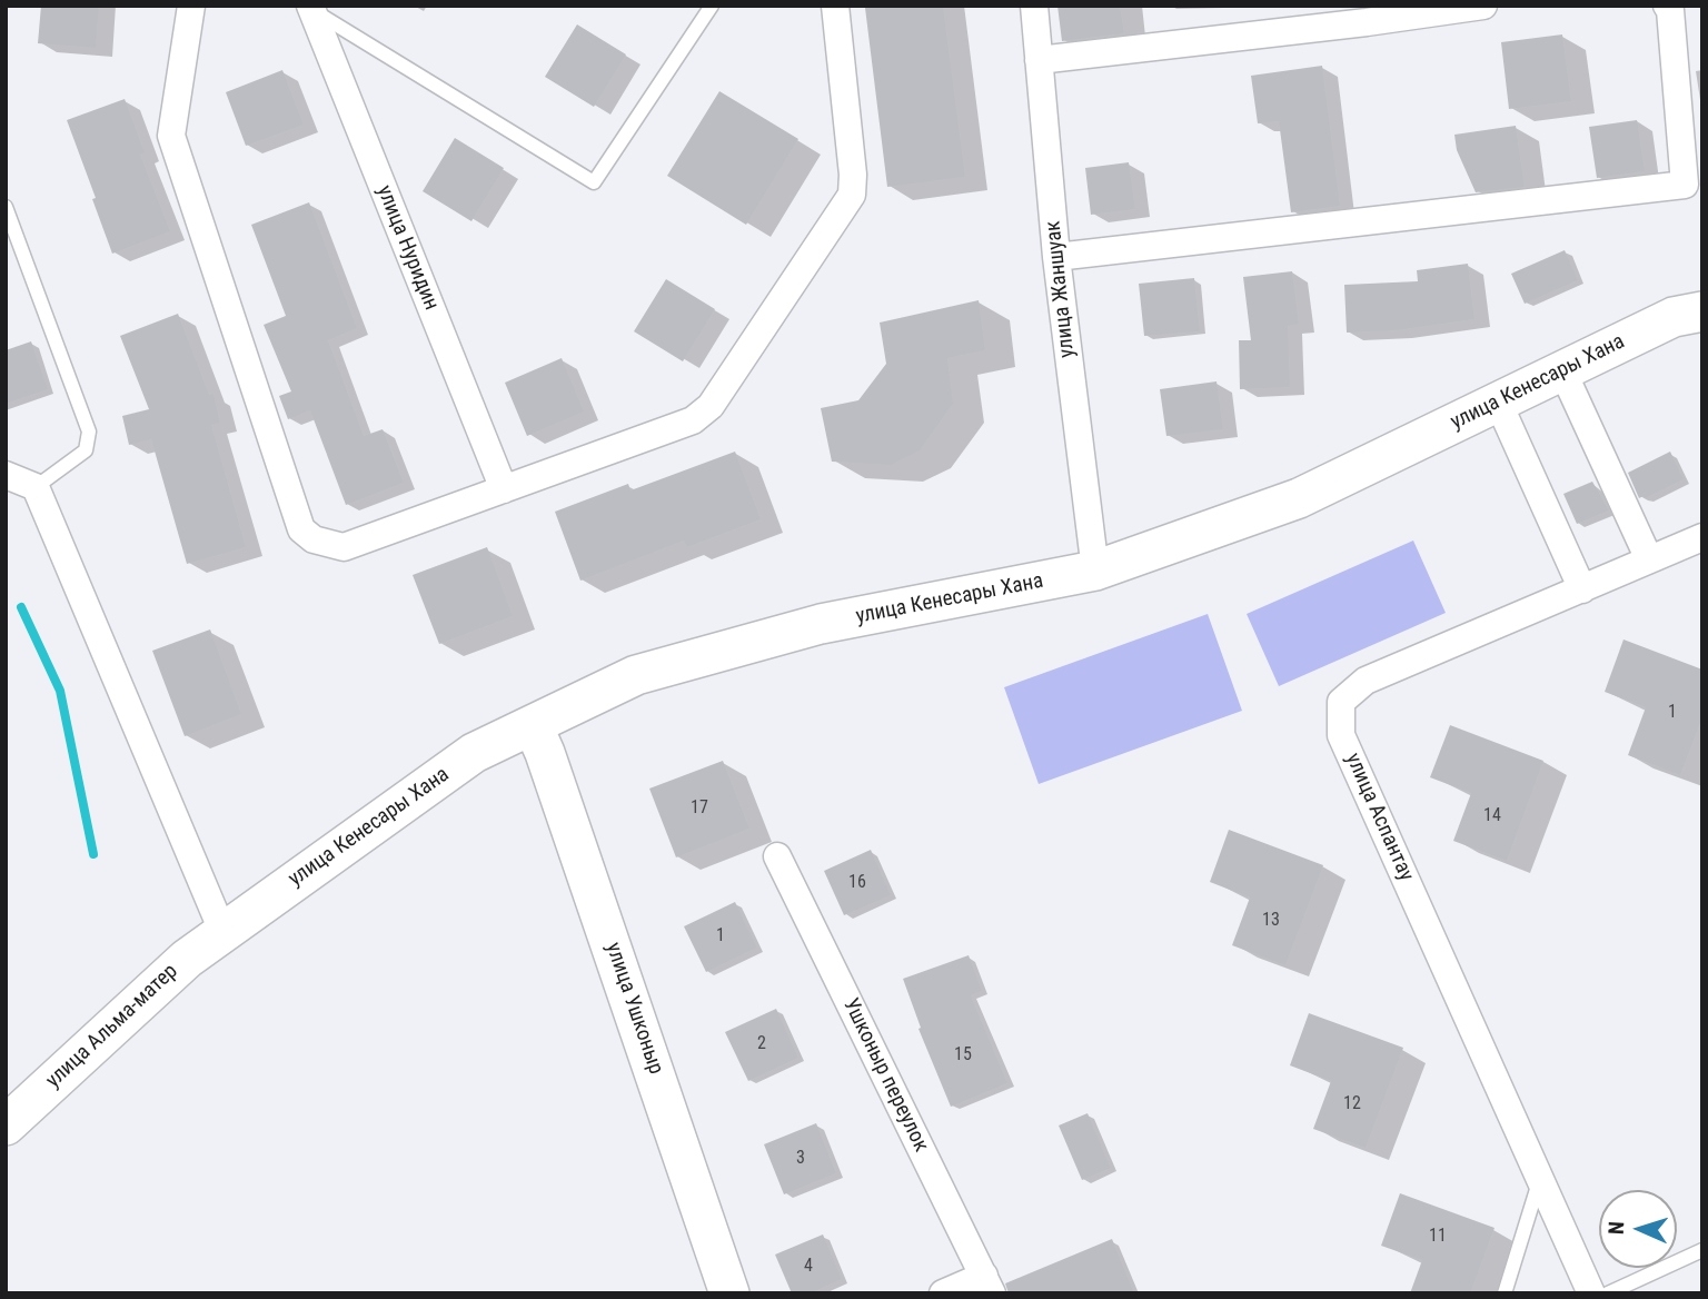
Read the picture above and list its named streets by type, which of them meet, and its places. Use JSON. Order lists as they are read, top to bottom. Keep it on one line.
{"streets":{"street":["улица Нуридин","улица Жаншуак","улица Кенесары Хана","улица Аспантау","улица Ушконыр","улица Альма-матер","Ушконыр переулок"]},"crossings":[["улица Жаншуак","улица Кенесары Хана"],["улица Кенесары Хана","улица Ушконыр"],["улица Кенесары Хана","улица Альма-матер"]],"house_numbers":["1","17","14","16","13","1","2","15","12","3","11","4"],"north":"left"}
